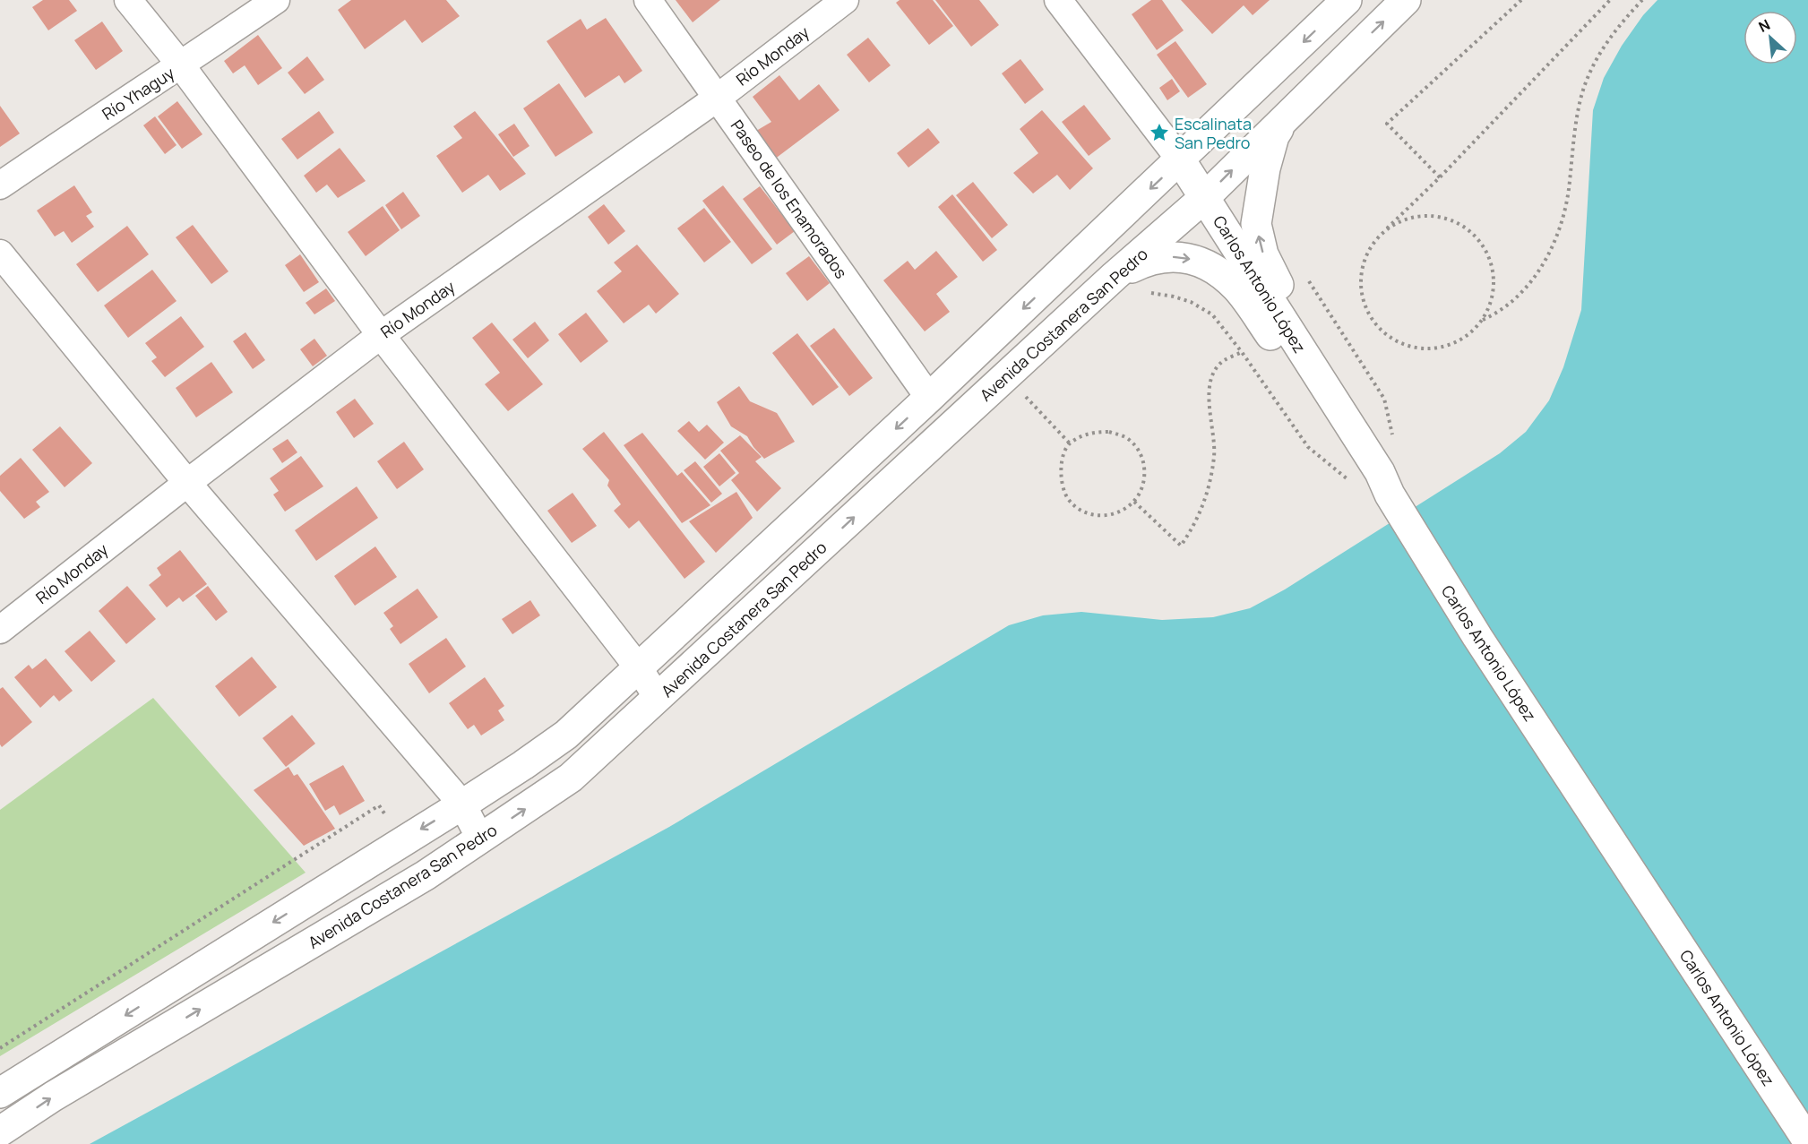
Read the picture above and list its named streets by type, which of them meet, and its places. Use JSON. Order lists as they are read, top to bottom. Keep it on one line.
{"streets":{"main road":["Carlos Antonio López","Avenida Costanera San Pedro"],"street":["Río Monday","Río Yhaguy","Paseo de los Enamorados"]},"crossings":[["Río Monday","Paseo de los Enamorados"],["Carlos Antonio López","Avenida Costanera San Pedro"]],"places":{"place":["Escalinata San Pedro"]},"north":"top left"}
